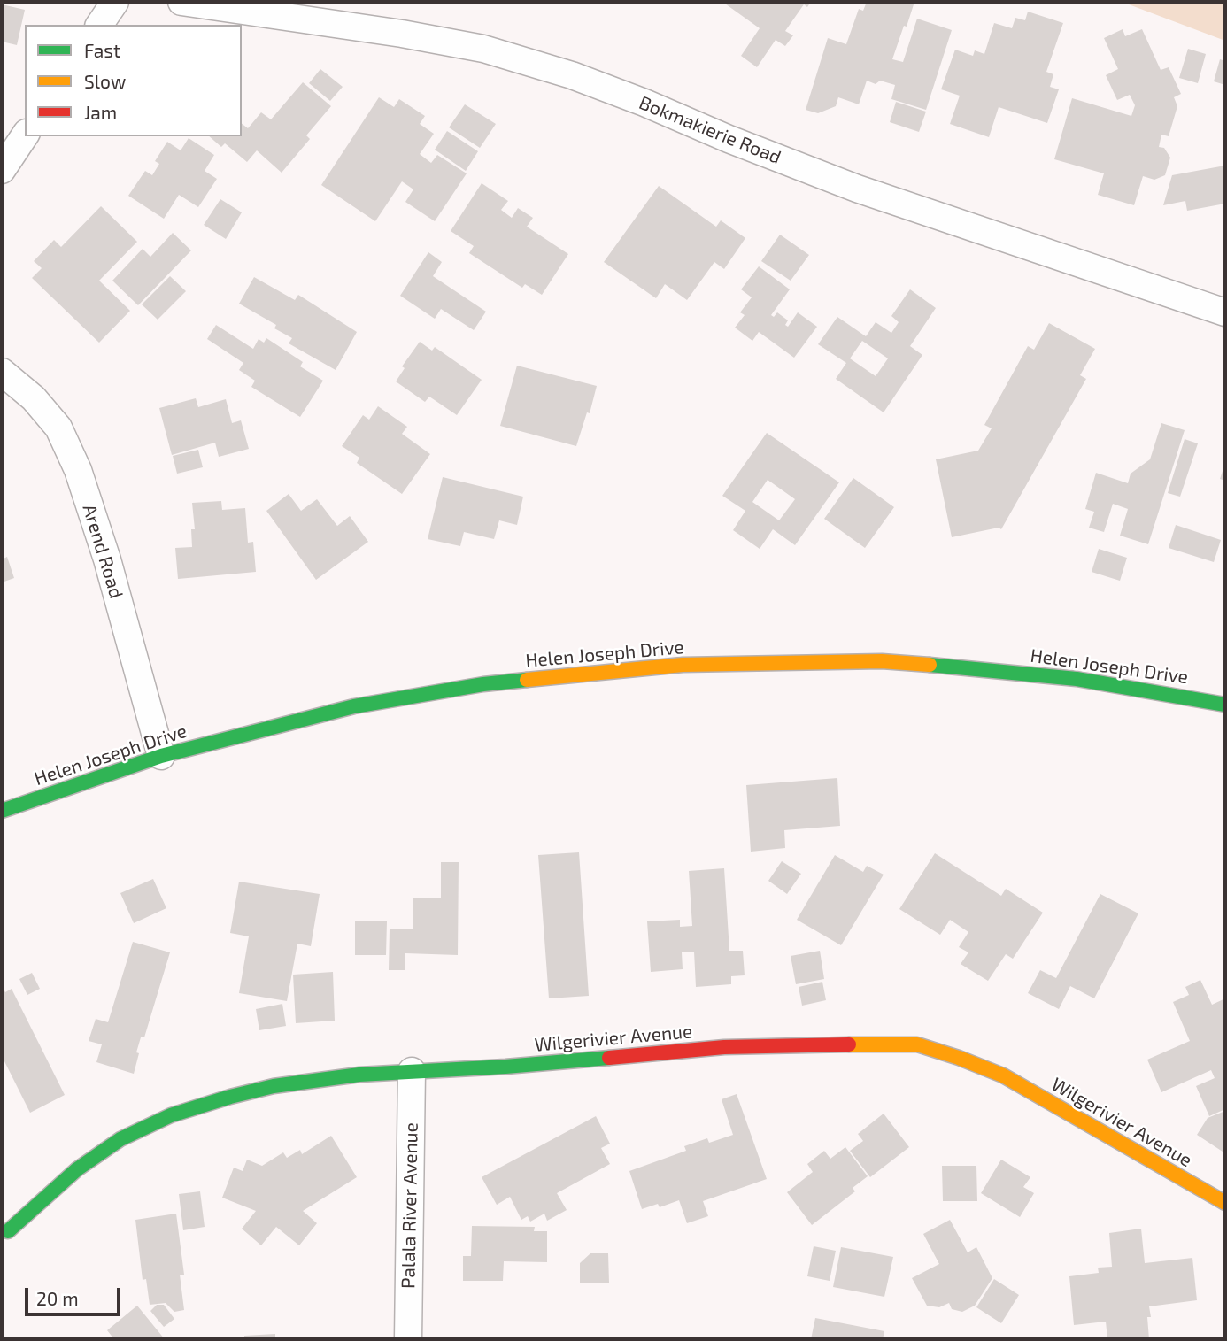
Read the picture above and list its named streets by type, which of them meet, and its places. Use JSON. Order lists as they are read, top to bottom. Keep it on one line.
{"streets":{"street":["Bokmakierie Road","Arend Road","Helen Joseph Drive","Wilgerivier Avenue","Palala River Avenue"]},"crossings":[["Arend Road","Helen Joseph Drive"],["Wilgerivier Avenue","Palala River Avenue"]],"legend":["Fast","Slow","Jam"],"scale_bar":"20 m"}
